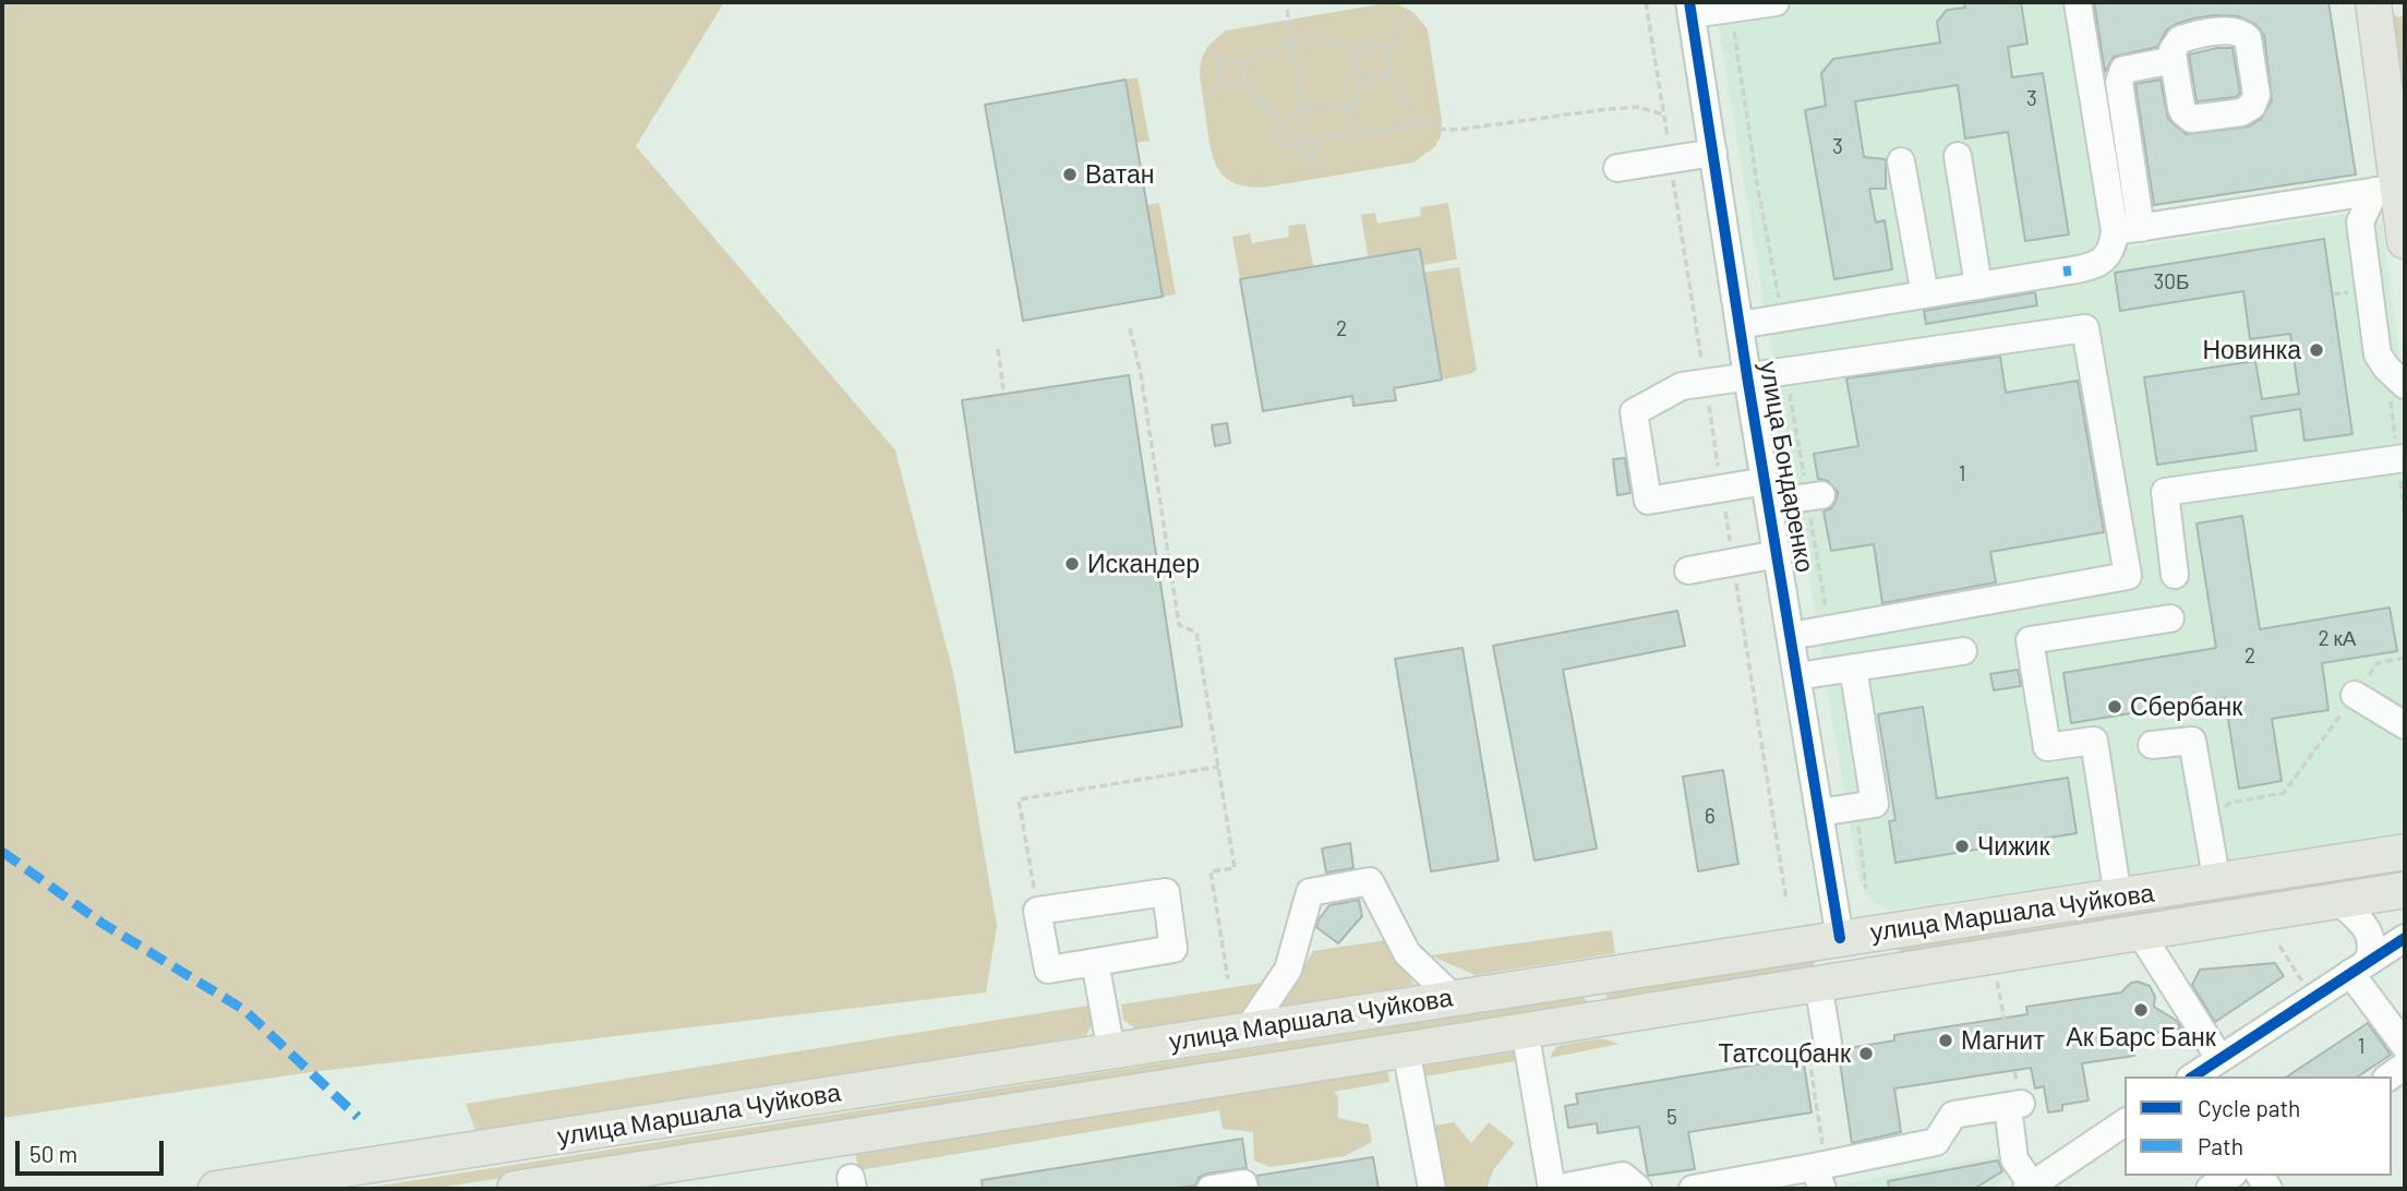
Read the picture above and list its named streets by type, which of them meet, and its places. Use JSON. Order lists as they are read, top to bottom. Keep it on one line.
{"streets":{"main road":["улица Бондаренко","улица Маршала Чуйкова"]},"crossings":[["улица Бондаренко","улица Маршала Чуйкова"]],"places":["Ватан","Новинка","Искандер","Сбербанк","Чижик","Ак Барс Банк","Магнит","Татсоцбанк"],"house_numbers":["3","3","30Б","2","1","2 кА","2","6","1","5"],"legend":["Cycle path","Path"],"scale_bar":"50 m"}
